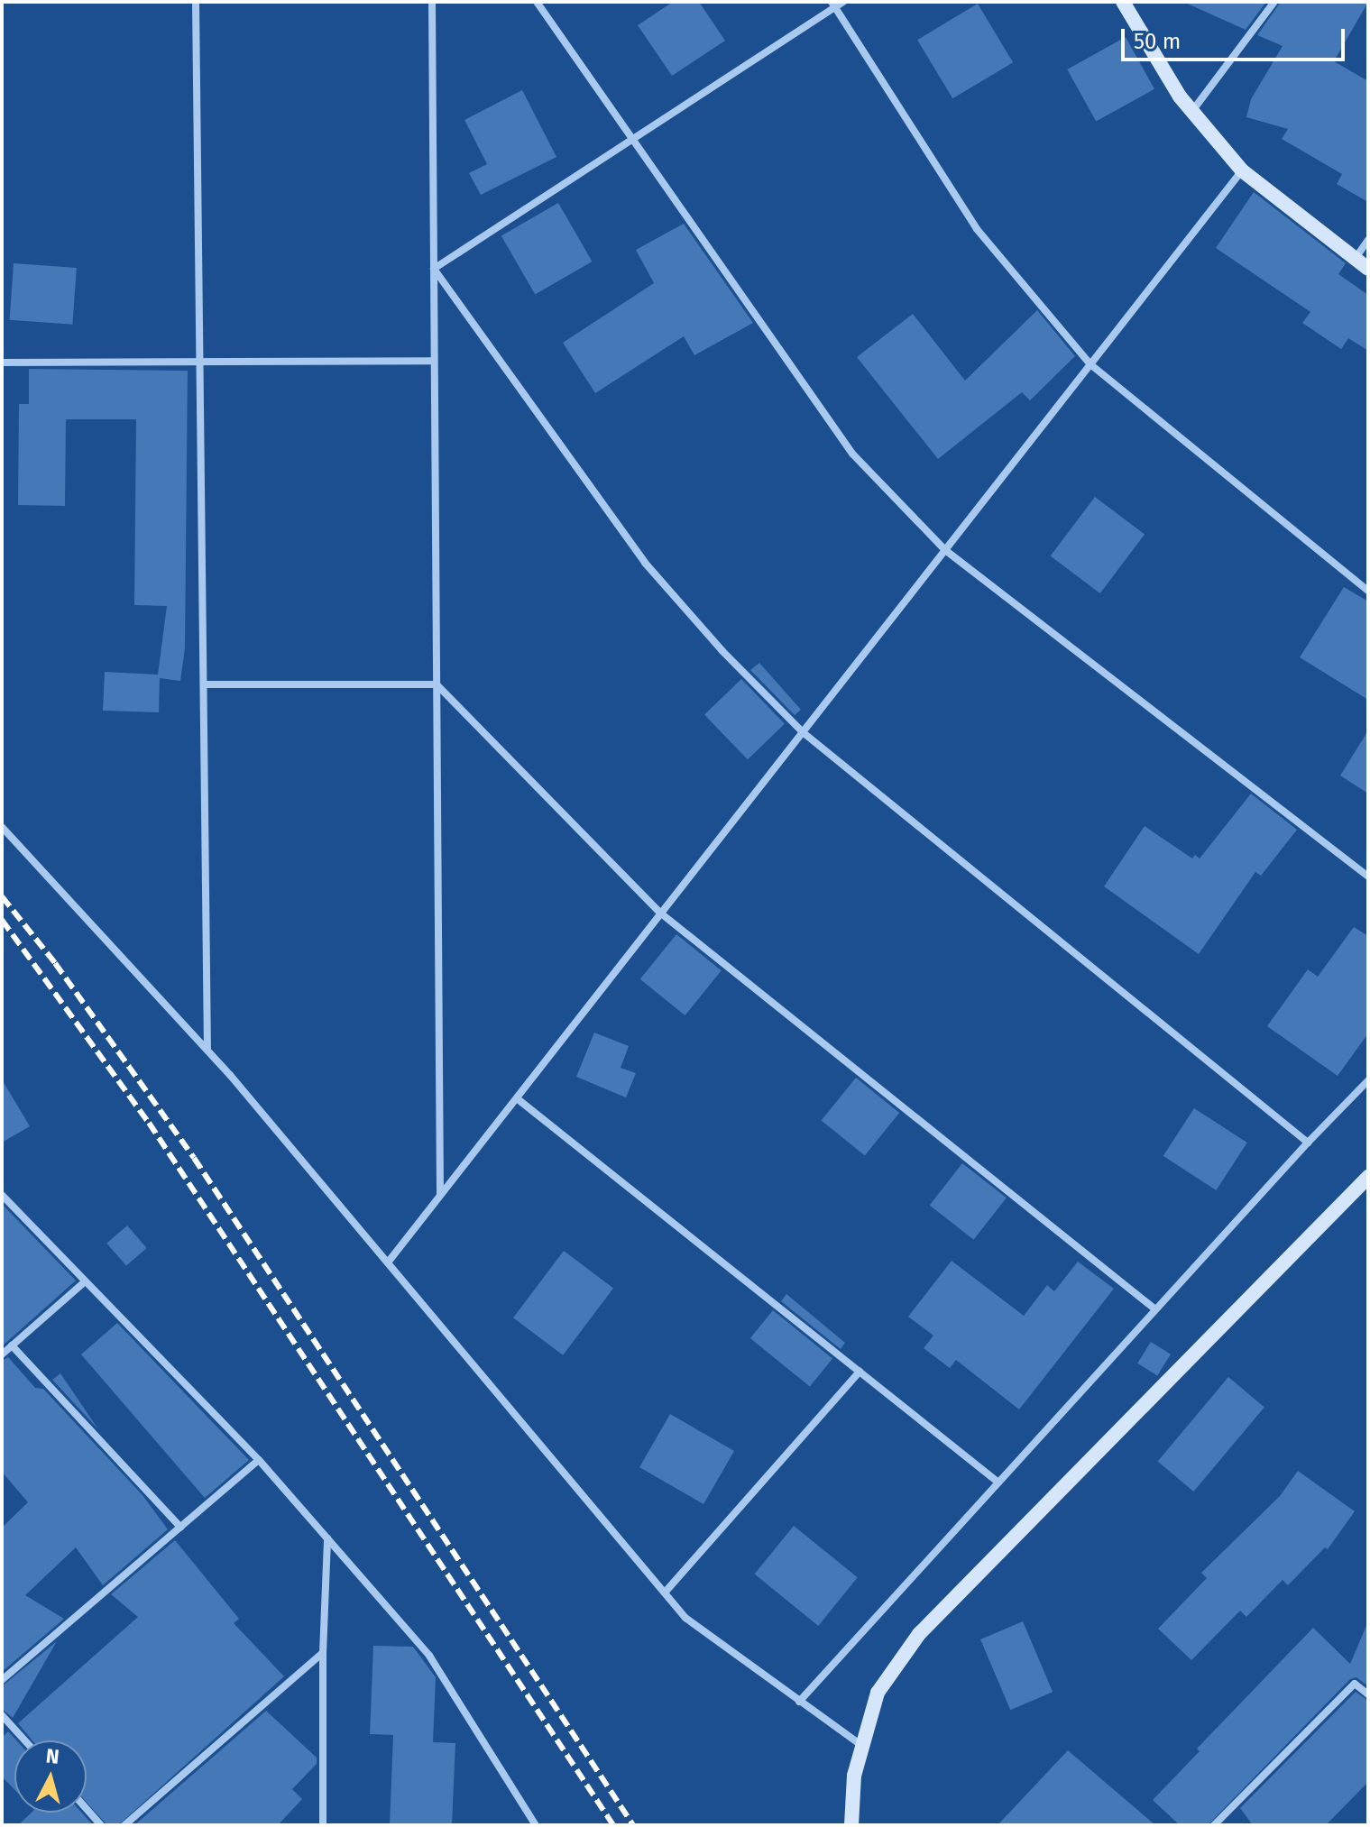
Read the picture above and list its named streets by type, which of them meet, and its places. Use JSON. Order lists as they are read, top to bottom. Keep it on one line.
{"scale_bar":"50 m","north":"top"}
